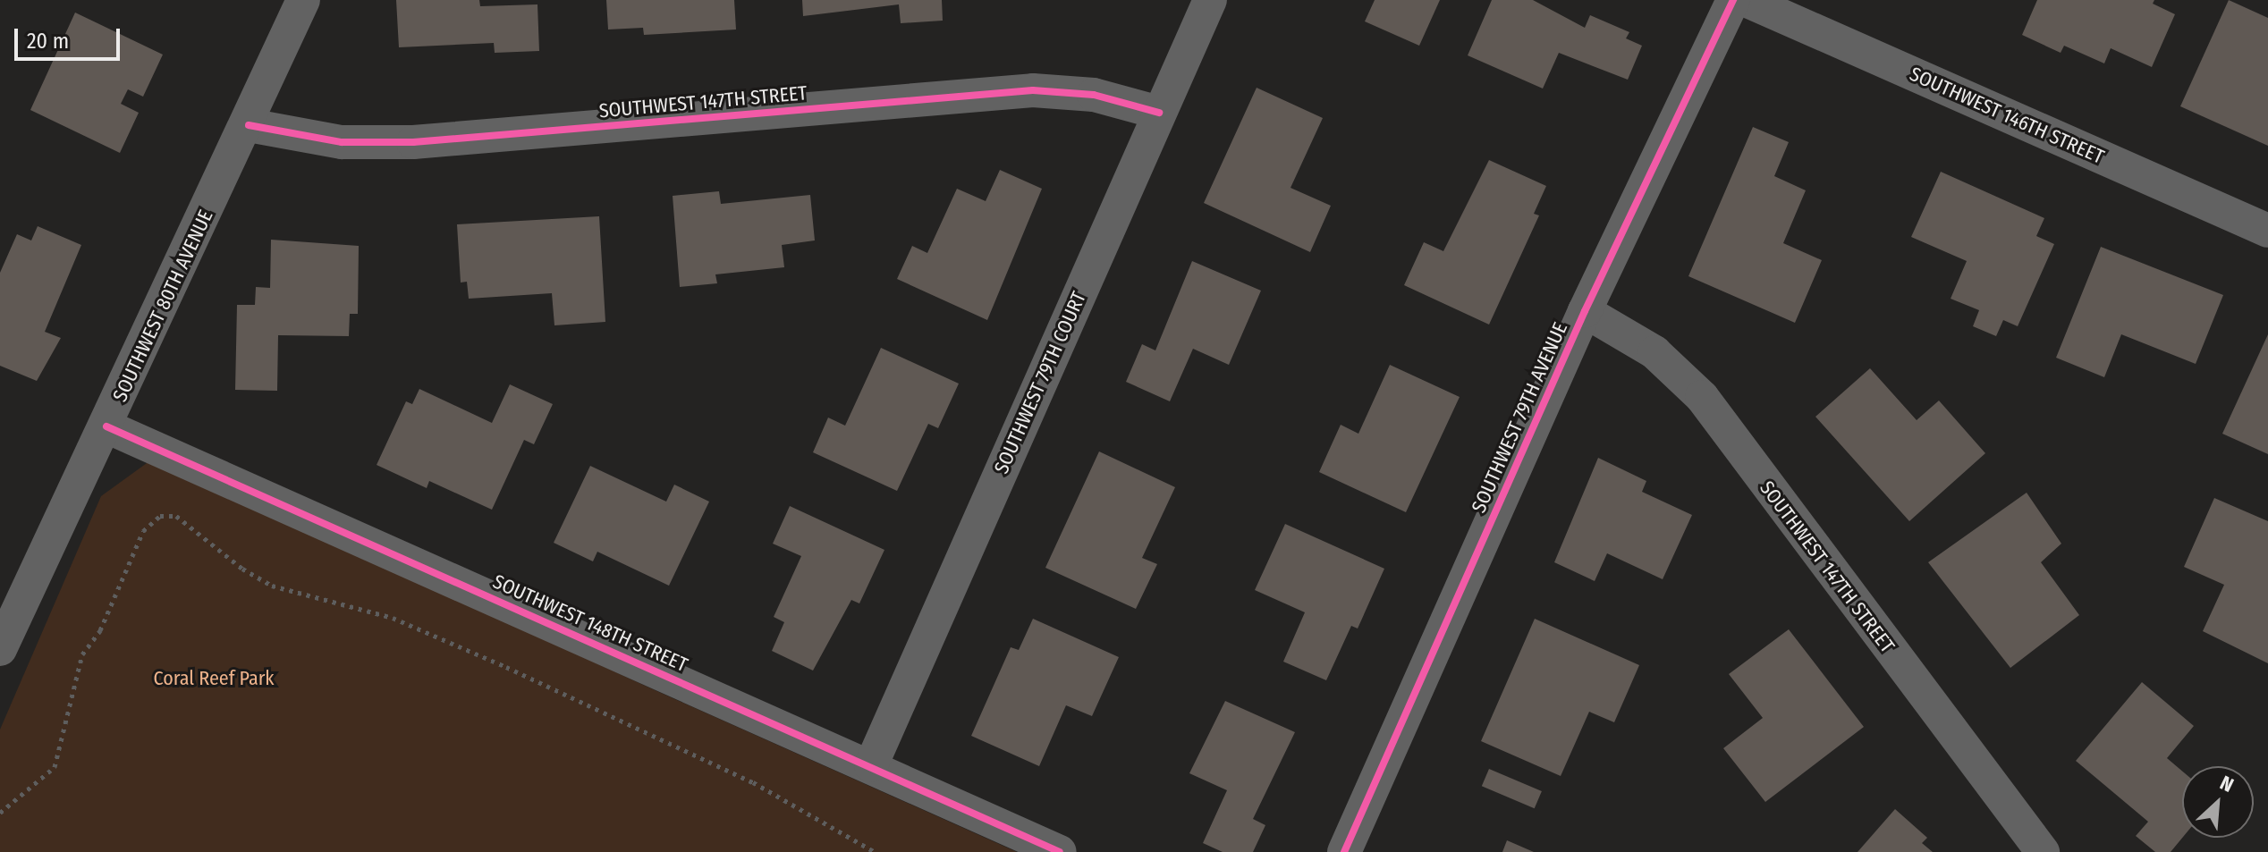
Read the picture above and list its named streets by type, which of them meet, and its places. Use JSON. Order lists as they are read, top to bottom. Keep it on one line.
{"streets":{"street":["SOUTHWEST 147TH STREET","SOUTHWEST 146TH STREET","SOUTHWEST 80TH AVENUE","SOUTHWEST 79TH COURT","SOUTHWEST 79TH AVENUE","SOUTHWEST 148TH STREET"]},"crossings":[["SOUTHWEST 147TH STREET","SOUTHWEST 80TH AVENUE"],["SOUTHWEST 147TH STREET","SOUTHWEST 79TH COURT"],["SOUTHWEST 147TH STREET","SOUTHWEST 79TH AVENUE"],["SOUTHWEST 80TH AVENUE","SOUTHWEST 148TH STREET"],["SOUTHWEST 79TH COURT","SOUTHWEST 148TH STREET"]],"parks":["Coral Reef Park"],"scale_bar":"20 m","north":"top right"}
